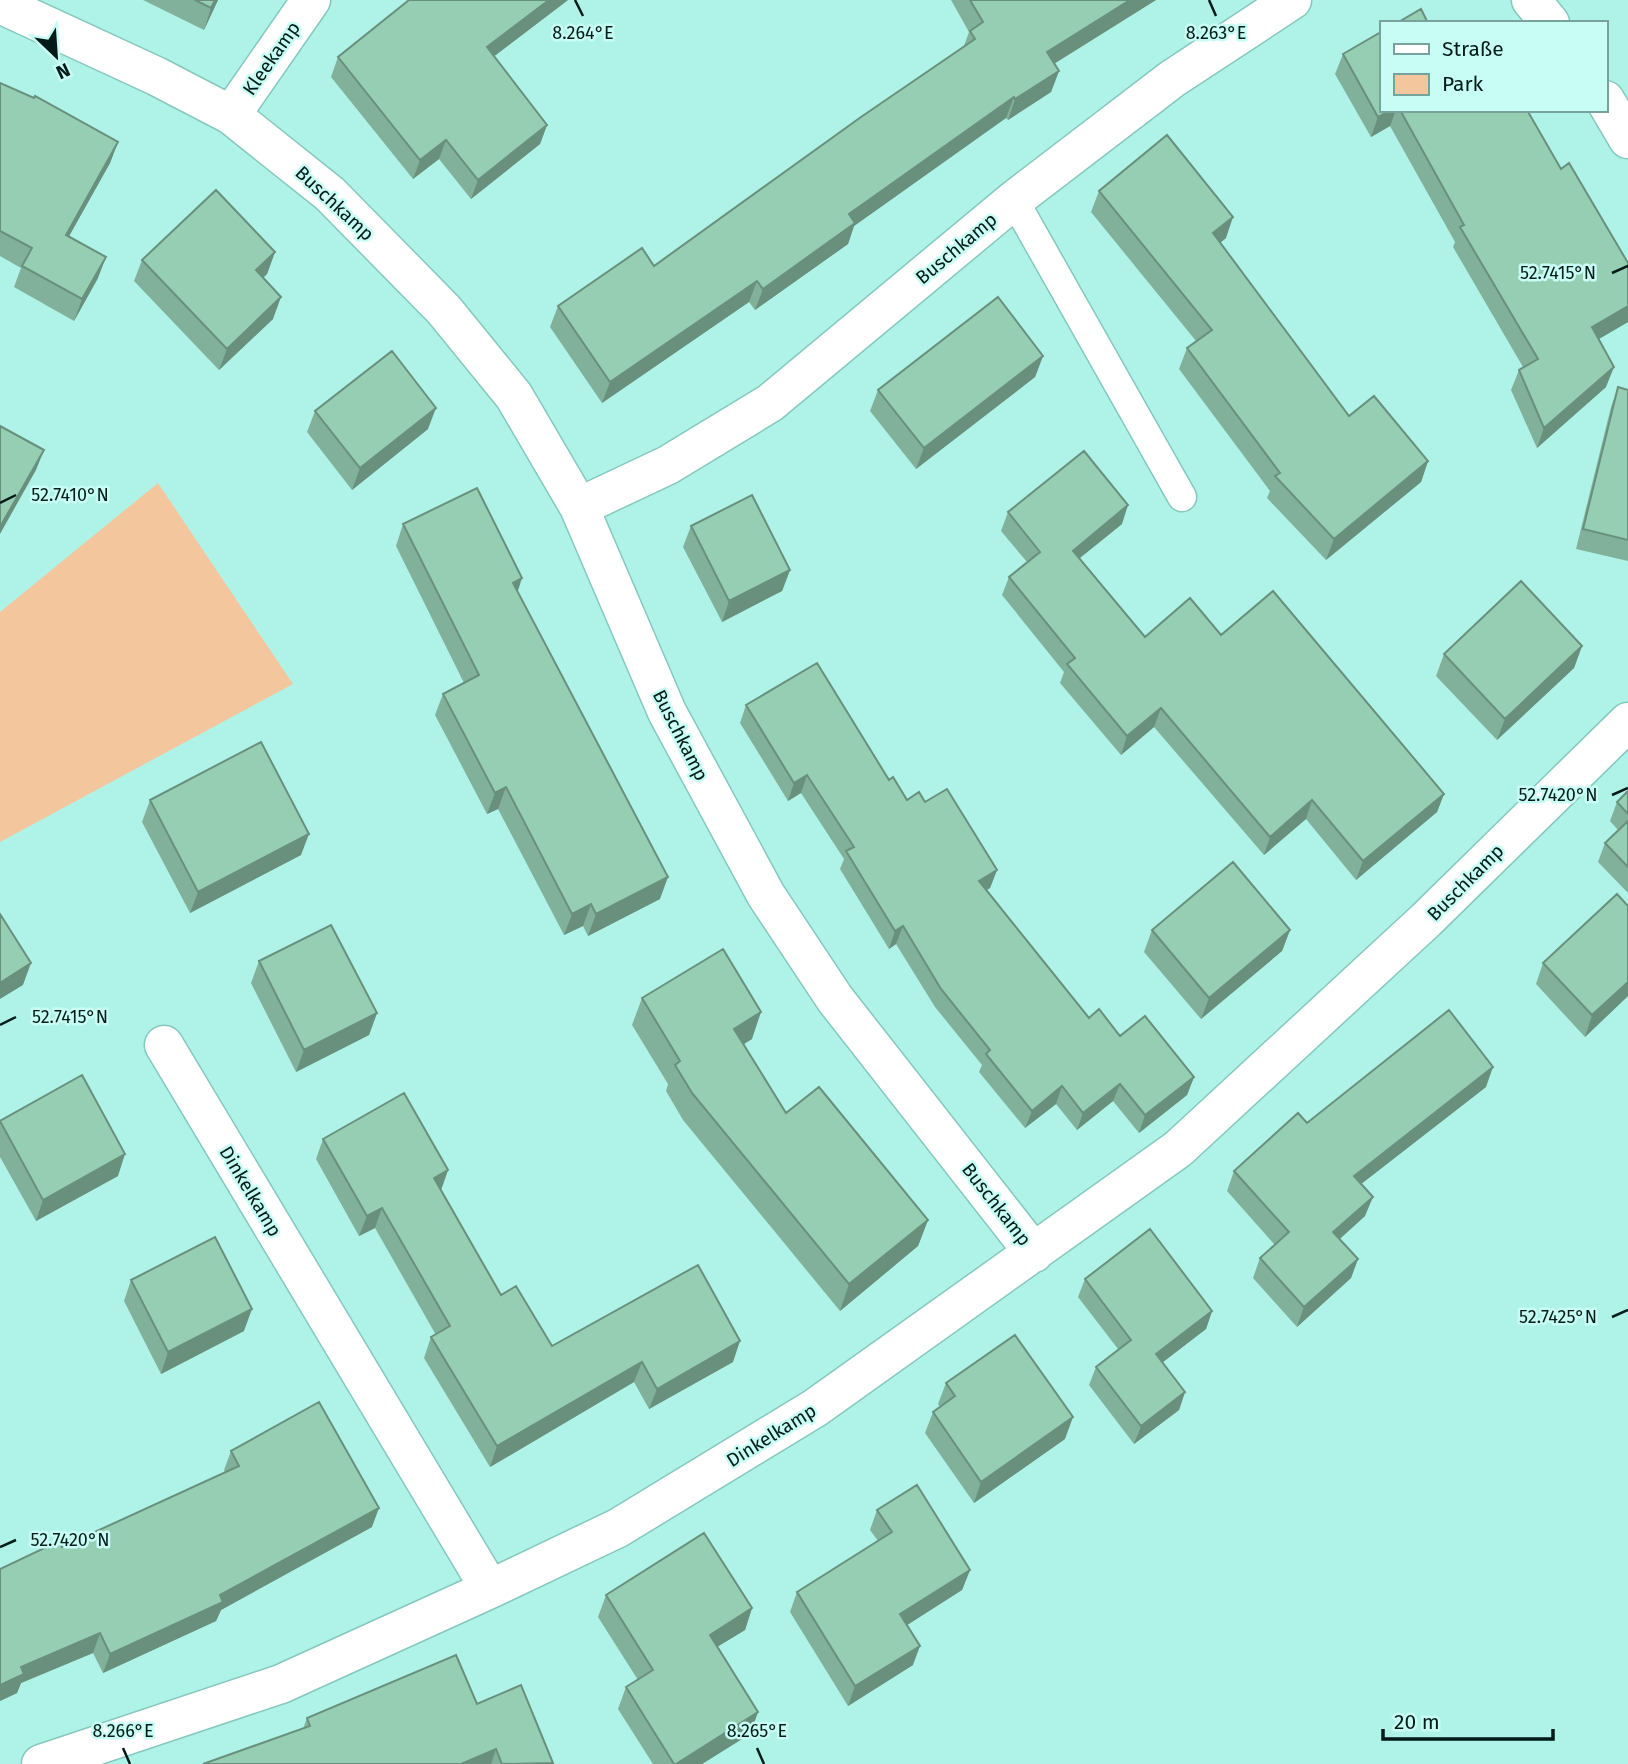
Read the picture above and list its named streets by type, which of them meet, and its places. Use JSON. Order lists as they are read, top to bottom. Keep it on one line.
{"streets":{"street":["Kleekamp","Buschkamp","Dinkelkamp"]},"crossings":[["Kleekamp","Buschkamp"],["Buschkamp","Dinkelkamp"]],"legend":["Straße","Park"],"scale_bar":"20 m","north":"bottom right","coordinates":["8.264°E","8.263°E","52.7415°N","52.7410°N","52.7420°N","52.7425°N","8.266°E","8.265°E"]}
